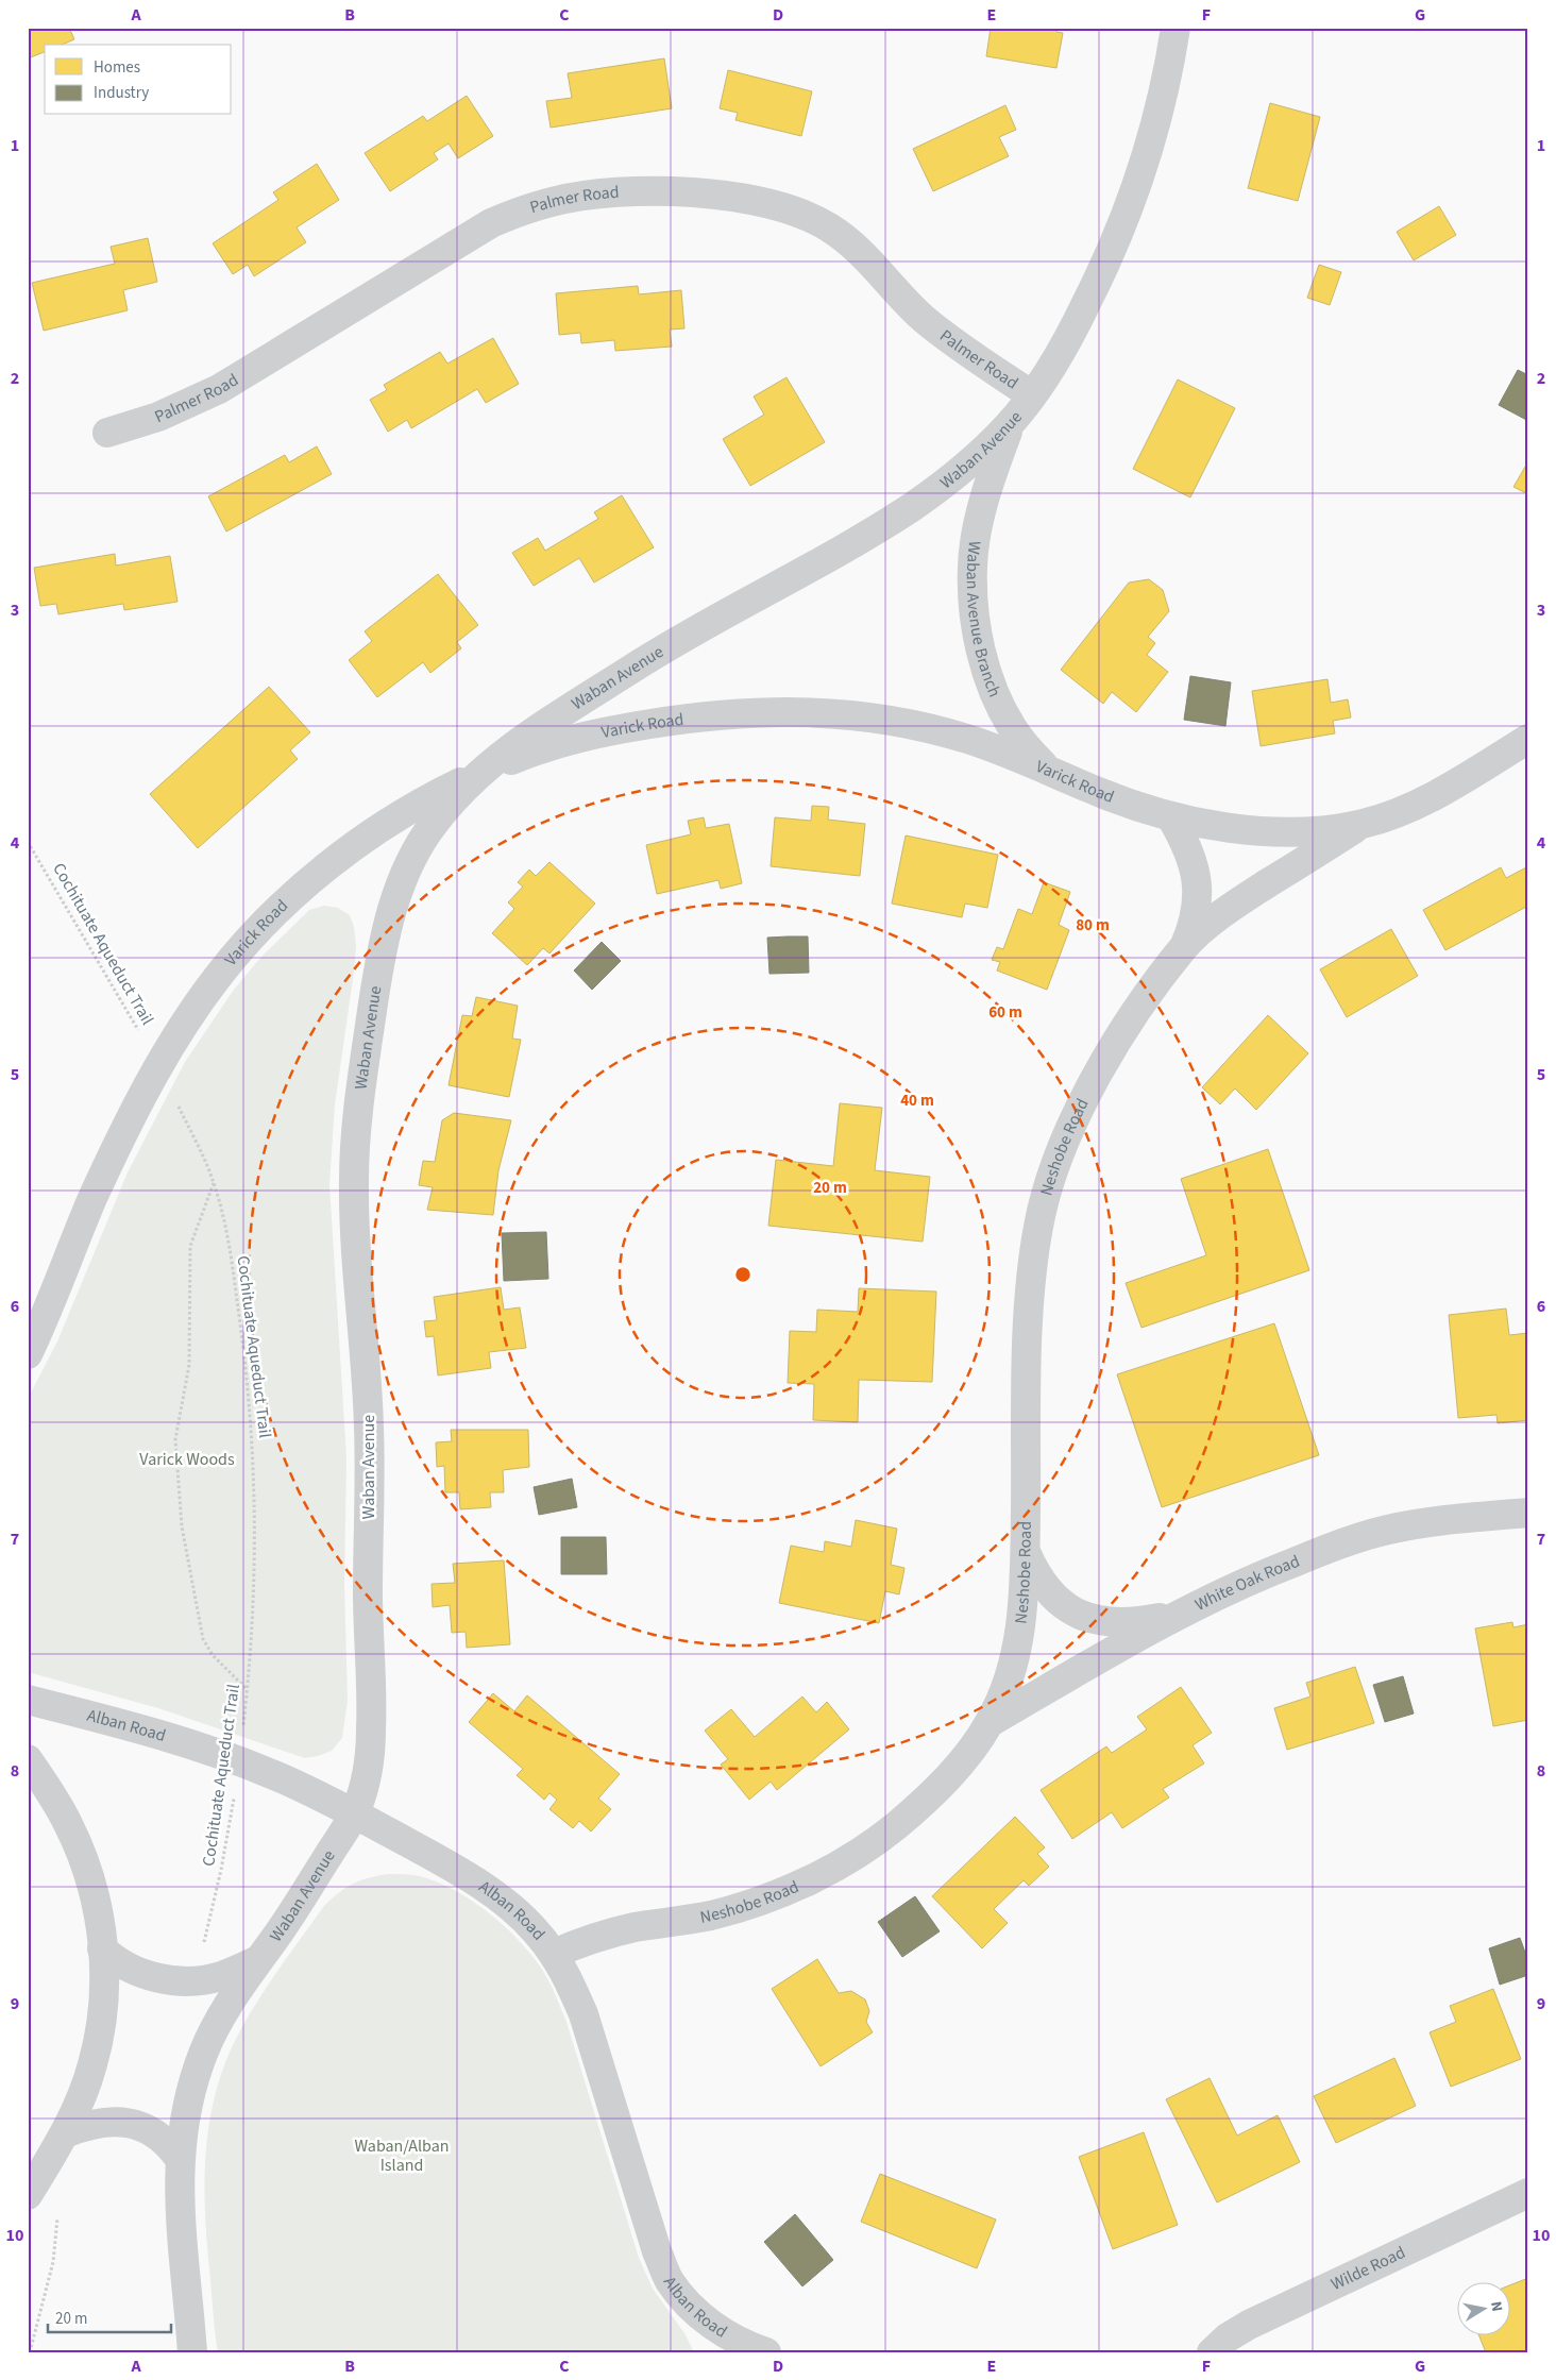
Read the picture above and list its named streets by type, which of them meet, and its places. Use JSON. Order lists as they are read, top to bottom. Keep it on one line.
{"streets":{"street":["Palmer Road","Waban Avenue","Waban Avenue Branch","Varick Road","Neshobe Road","White Oak Road","Alban Road","Wilde Road"],"path":["Cochituate Aqueduct Trail"]},"crossings":[["Palmer Road","Waban Avenue"],["Waban Avenue","Waban Avenue Branch"],["Waban Avenue","Varick Road"],["Waban Avenue","Alban Road"],["Waban Avenue Branch","Varick Road"],["Varick Road","Cochituate Aqueduct Trail"],["Varick Road","Neshobe Road"],["Cochituate Aqueduct Trail","Alban Road"],["Neshobe Road","White Oak Road"],["Neshobe Road","Alban Road"]],"parks":["Varick Woods","Waban/Alban Island"],"legend":["Homes","Industry"],"scale_bar":"20 m","north":"right","grid":{"columns":["A","B","C","D","E","F","G"],"rows":["1","2","3","4","5","6","7","8","9","10"]},"rings":["80 m","60 m","40 m","20 m"]}
